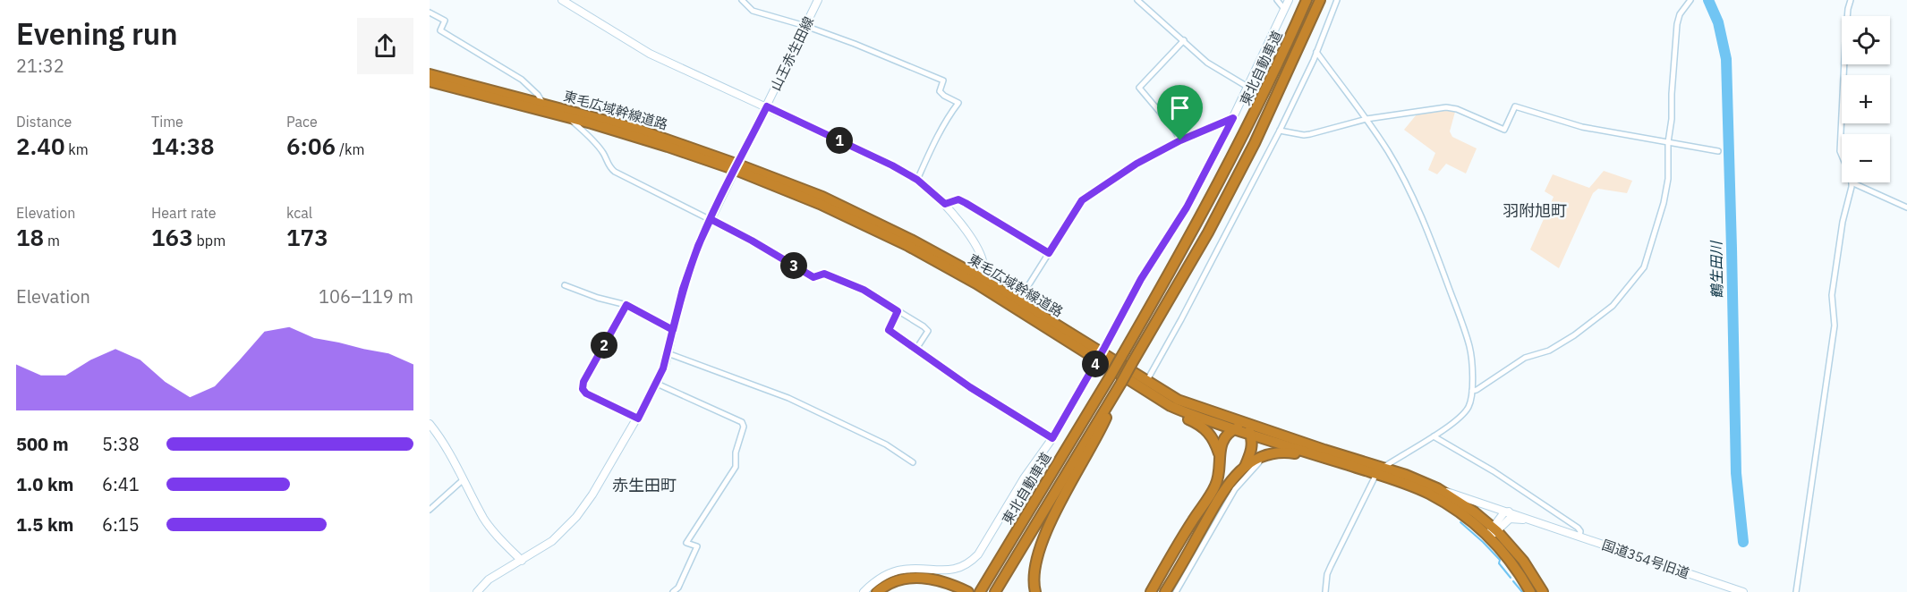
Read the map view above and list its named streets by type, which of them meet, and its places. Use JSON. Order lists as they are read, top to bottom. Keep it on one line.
{"streets":{"highway":["東北自動車道","東毛広域幹線道路"],"street":["山王赤生田線","国道354号旧道"]},"crossings":[["山王赤生田線","東毛広域幹線道路"],["東毛広域幹線道路","国道354号旧道"]],"districts":["羽附旭町","赤生田町"],"water":["鶴生田川"],"page":{"heading":["Evening run","21:32"],"map_buttons":["+","−"],"stats":[["Distance","2.40 km"],["Time","14:38"],["Pace","6:06 /km"],["Elevation","18 m"],["Heart rate","163 bpm"],["kcal","173"]],"pins":["1","3","2","4"],"chart":["Elevation","106–119 m"],"list":[{"name":"500 m","note":"5:38"},{"name":"1.0 km","note":"6:41"},{"name":"1.5 km","note":"6:15"}]}}
